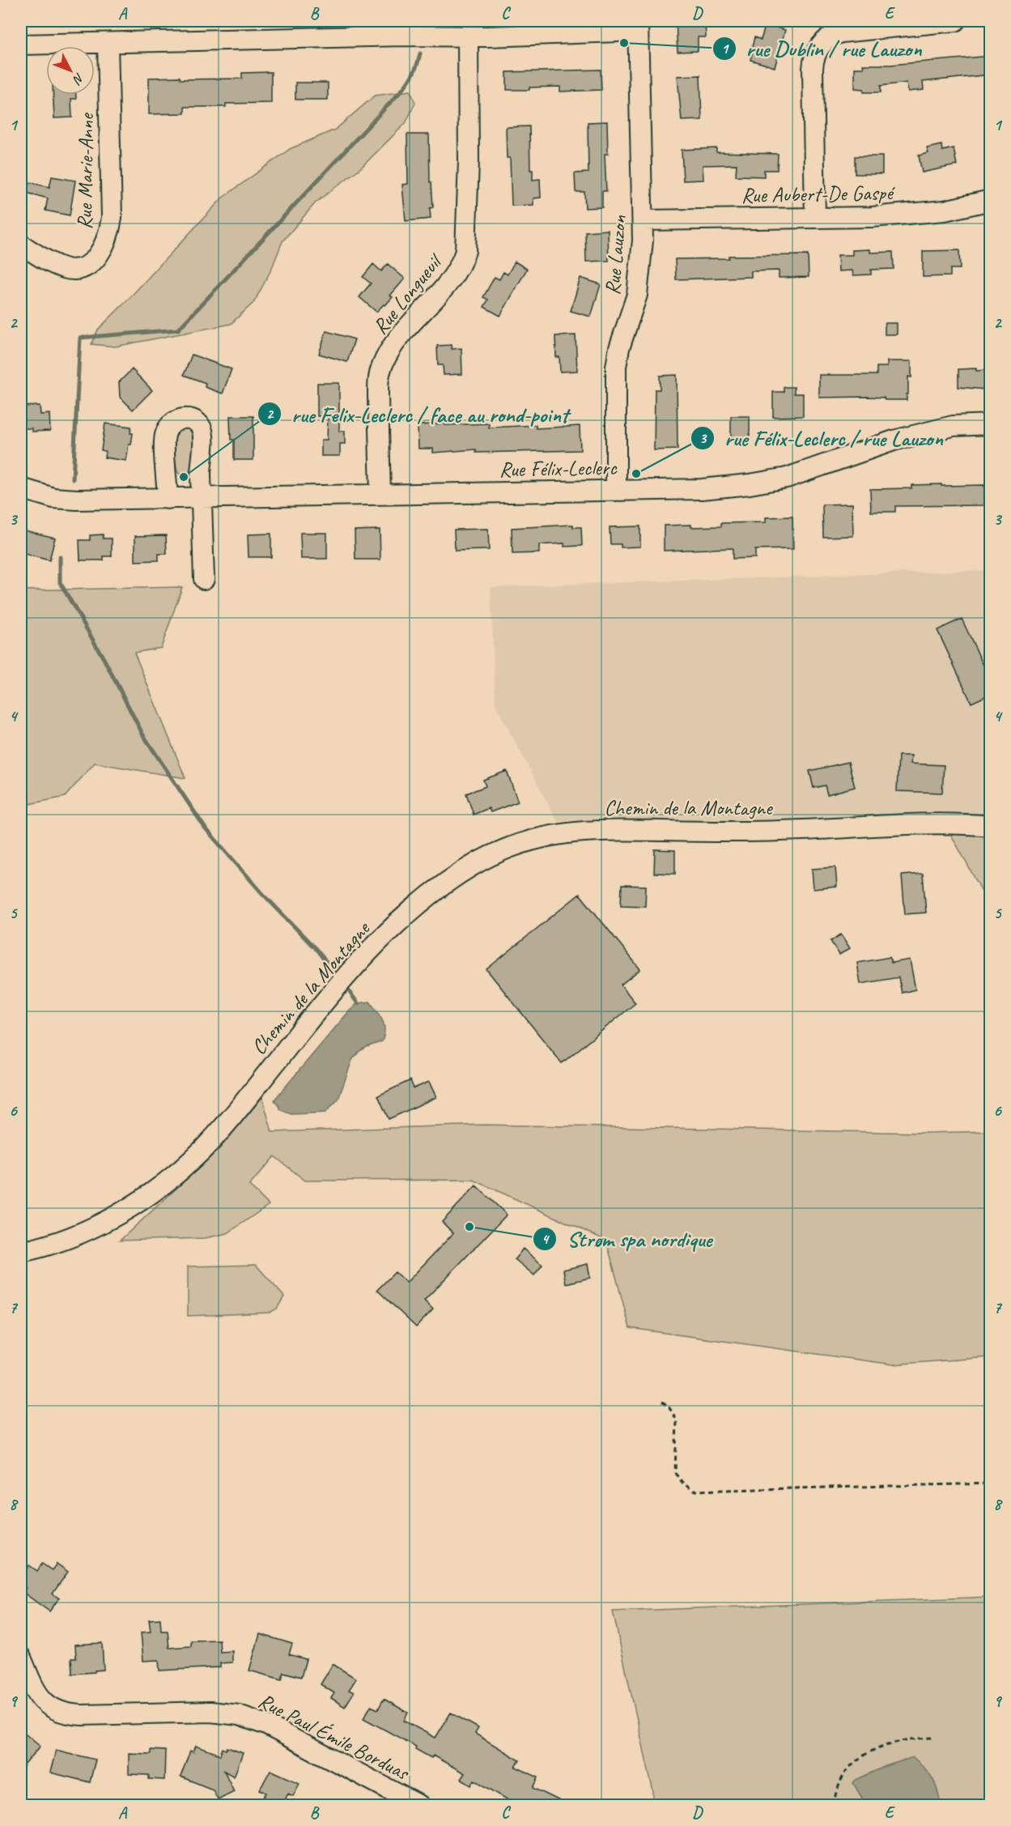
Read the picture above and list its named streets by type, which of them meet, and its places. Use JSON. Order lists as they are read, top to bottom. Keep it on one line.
{"streets":{"street":["Rue Marie-Anne","Rue Aubert-De Gaspé","Rue Lauzon","Rue Longueuil","Rue Félix-Leclerc","Chemin de la Montagne","Rue Paul Émile Borduas"]},"crossings":[["Rue Aubert-De Gaspé","Rue Lauzon"],["Rue Lauzon","Rue Félix-Leclerc"],["Rue Longueuil","Rue Félix-Leclerc"]],"places":["rue Dublin / rue Lauzon","rue Félix-Leclerc / rue Lauzon","rue Felix-Leclerc / face au rond-point","Strøm spa nordique"],"north":"bottom right","grid":{"columns":["A","B","C","D","E"],"rows":["1","2","3","4","5","6","7","8","9"]}}
